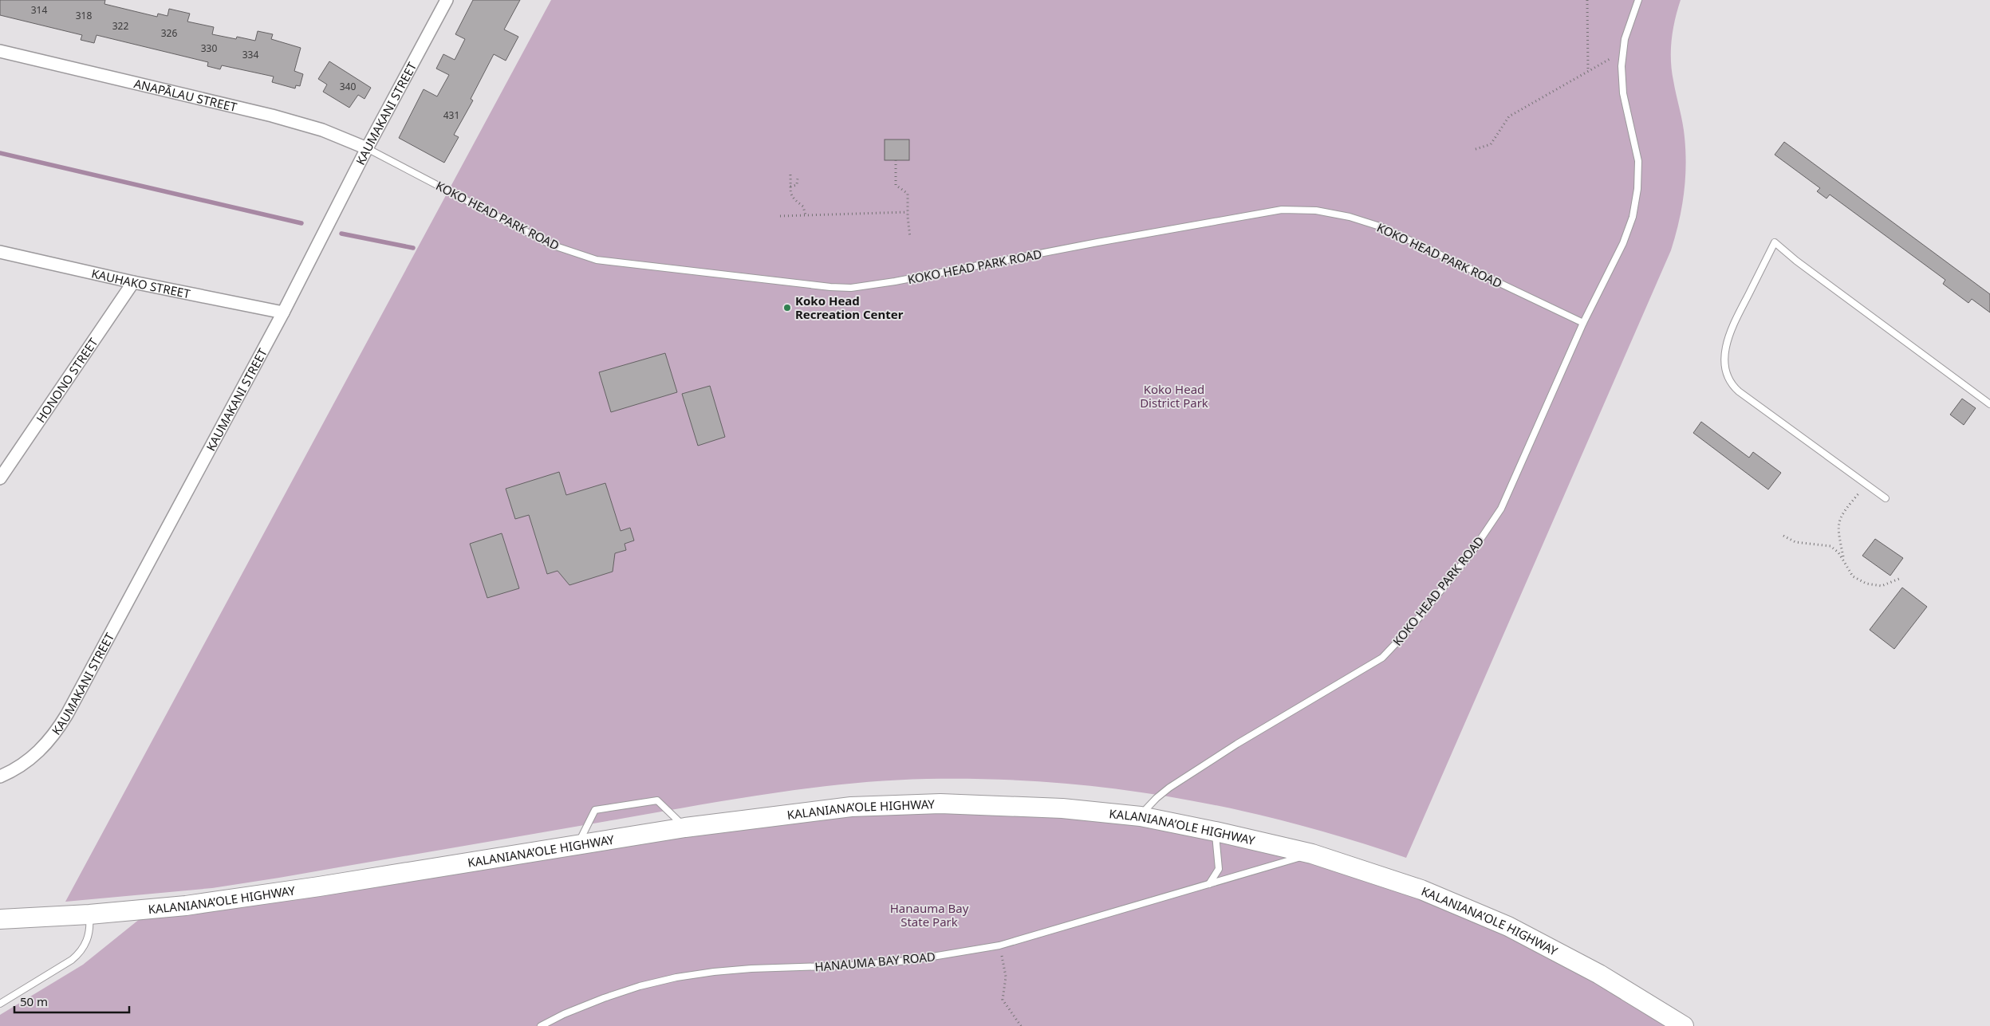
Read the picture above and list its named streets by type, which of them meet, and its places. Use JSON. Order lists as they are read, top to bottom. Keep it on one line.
{"streets":{"main road":["KALANIANA’OLE HIGHWAY"],"street":["ANAPĀLAU STREET","KAUMAKANI STREET","KAUHAKO STREET","HONONO STREET"],"lane":["KOKO HEAD PARK ROAD","HANAUMA BAY ROAD"]},"crossings":[["ANAPĀLAU STREET","KAUMAKANI STREET"],["ANAPĀLAU STREET","KOKO HEAD PARK ROAD"],["KAUMAKANI STREET","KOKO HEAD PARK ROAD"],["KAUMAKANI STREET","KAUHAKO STREET"],["KOKO HEAD PARK ROAD","KALANIANA’OLE HIGHWAY"],["KAUHAKO STREET","HONONO STREET"],["KALANIANA’OLE HIGHWAY","HANAUMA BAY ROAD"]],"parks":["Koko Head District Park","Hanauma Bay State Park"],"places":["Koko Head Recreation Center"],"house_numbers":["314","318","322","326","330","334","340","431"],"scale_bar":"50 m"}
